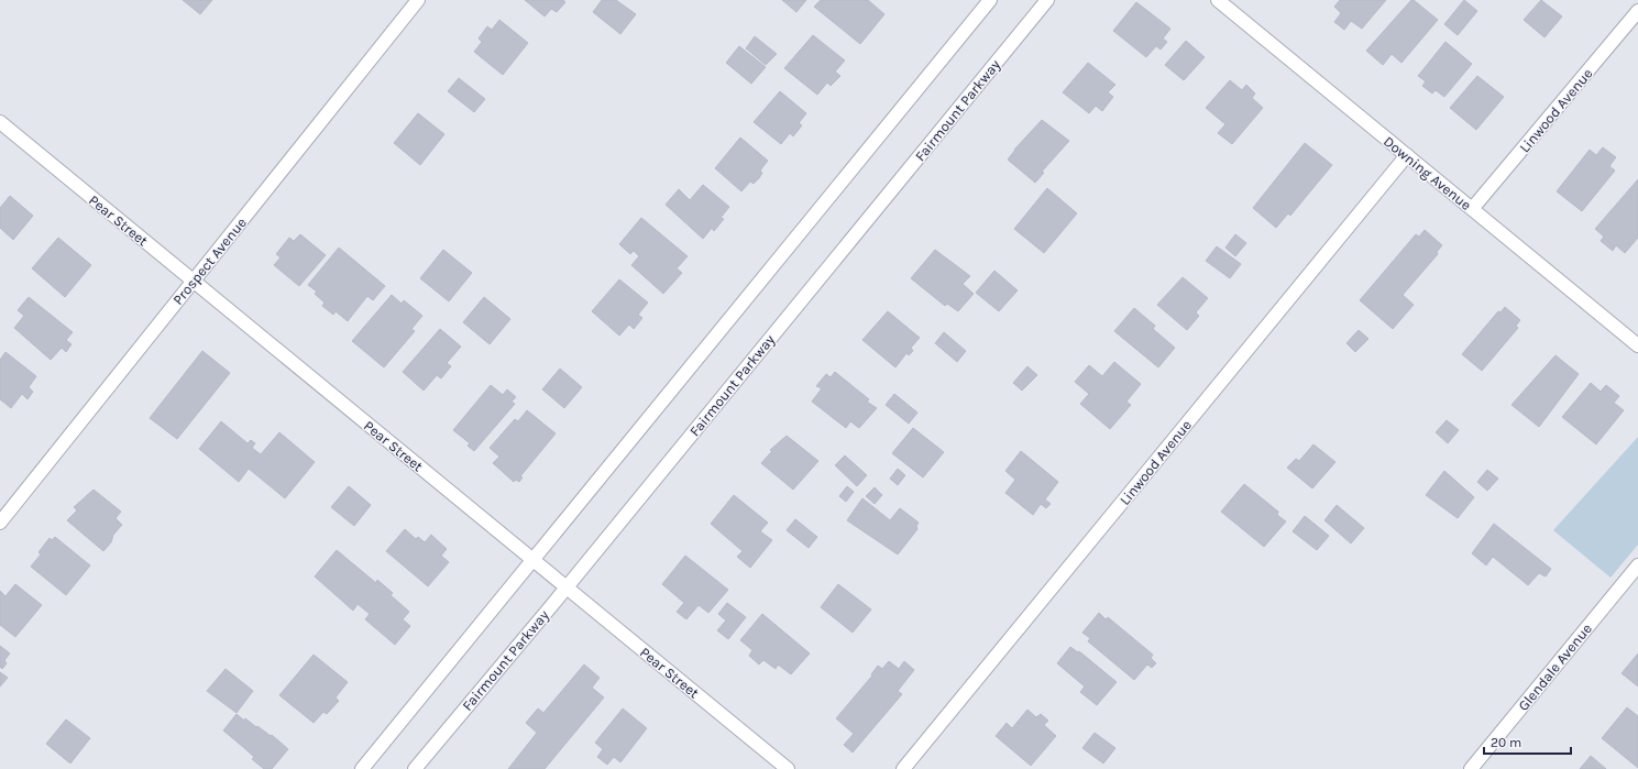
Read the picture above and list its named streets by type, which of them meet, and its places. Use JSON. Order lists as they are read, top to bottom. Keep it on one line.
{"streets":{"street":["Fairmount Parkway","Linwood Avenue","Downing Avenue","Pear Street","Prospect Avenue","Glendale Avenue"]},"crossings":[["Fairmount Parkway","Pear Street"],["Linwood Avenue","Downing Avenue"],["Pear Street","Prospect Avenue"]],"scale_bar":"20 m"}
